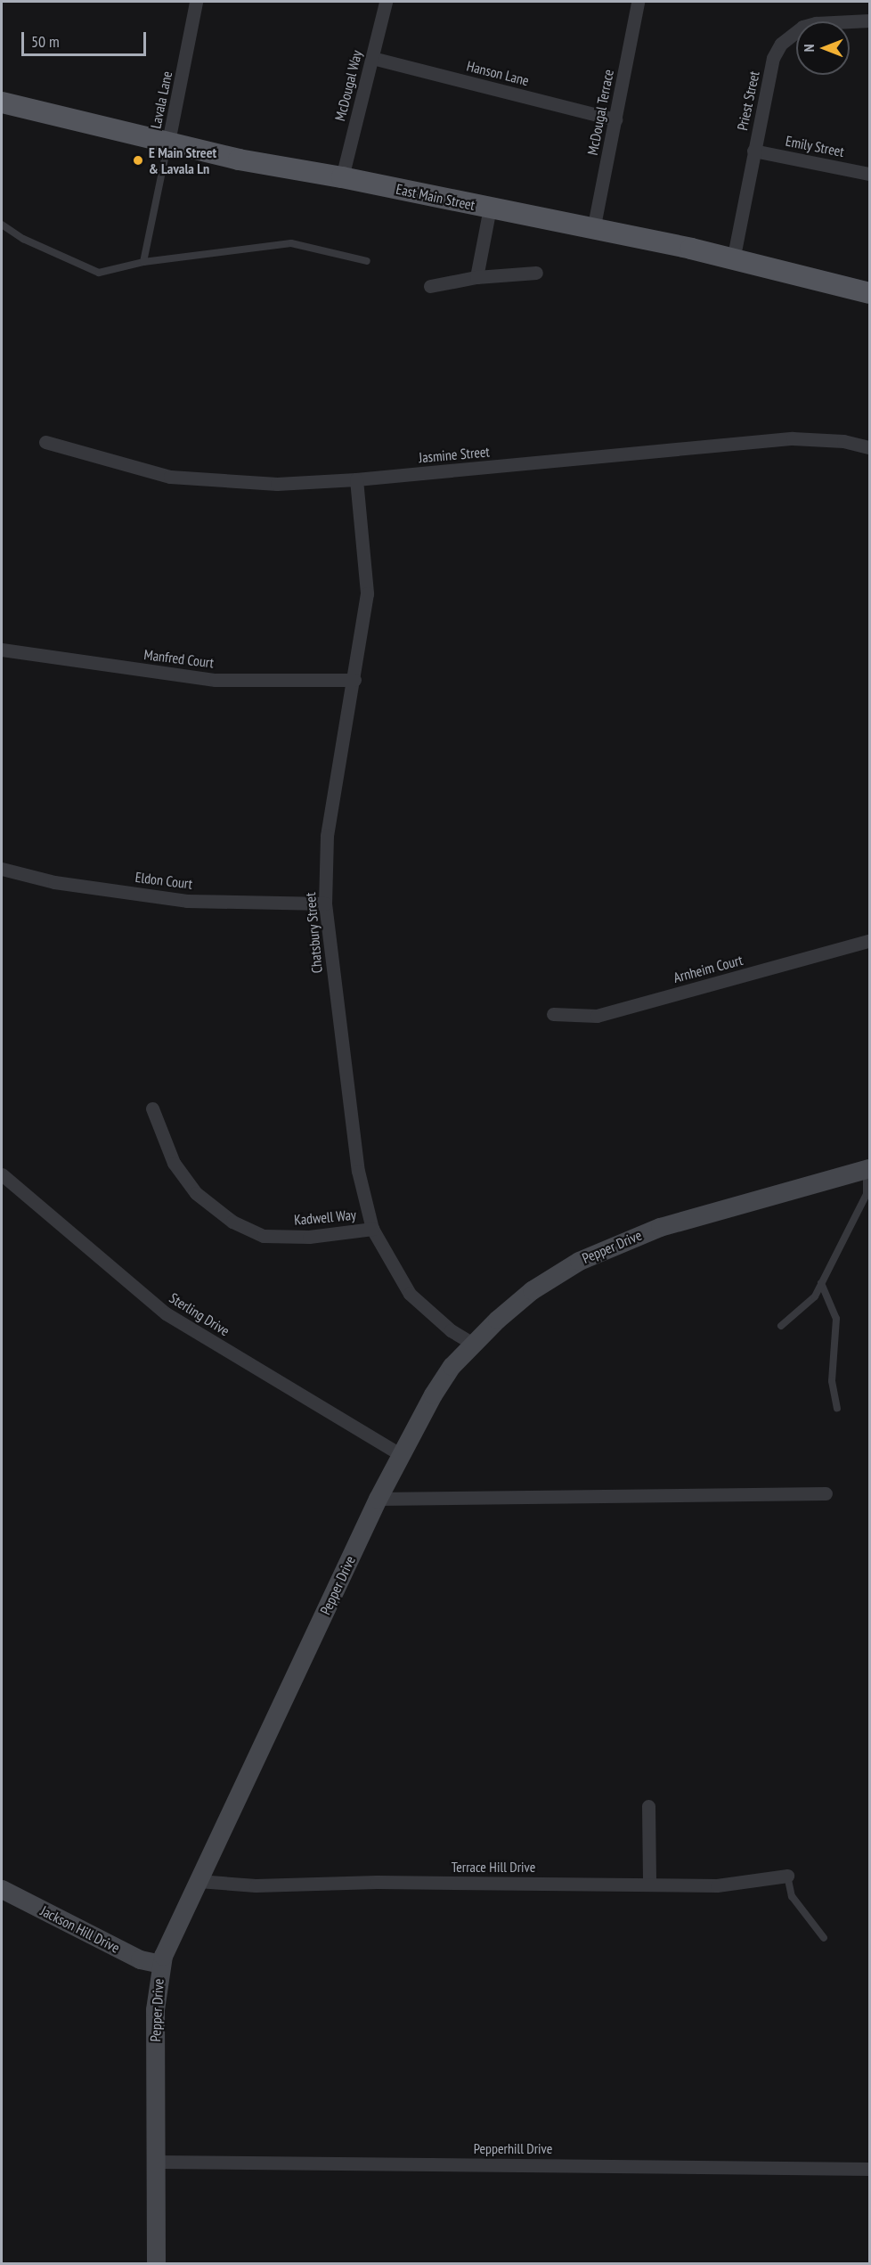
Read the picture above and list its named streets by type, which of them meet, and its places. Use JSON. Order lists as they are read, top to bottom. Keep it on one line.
{"streets":{"main road":["East Main Street"],"street":["Hanson Lane","McDougal Way","Lavala Lane","Priest Street","McDougal Terrace","Emily Street","Jasmine Street","Manfred Court","Eldon Court","Chatsbury Street","Arnheim Court","Kadwell Way","Pepper Drive","Sterling Drive","Terrace Hill Drive","Jackson Hill Drive","Pepperhill Drive"]},"crossings":[["Hanson Lane","McDougal Way"],["Hanson Lane","McDougal Terrace"],["McDougal Way","East Main Street"],["Lavala Lane","East Main Street"],["Priest Street","Emily Street"],["Priest Street","East Main Street"],["McDougal Terrace","East Main Street"],["Jasmine Street","Chatsbury Street"],["Manfred Court","Chatsbury Street"],["Eldon Court","Chatsbury Street"],["Chatsbury Street","Kadwell Way"],["Chatsbury Street","Pepper Drive"],["Pepper Drive","Sterling Drive"],["Pepper Drive","Terrace Hill Drive"],["Pepper Drive","Jackson Hill Drive"],["Pepper Drive","Pepperhill Drive"]],"places":["E Main Street & Lavala Ln"],"scale_bar":"50 m","north":"left"}
